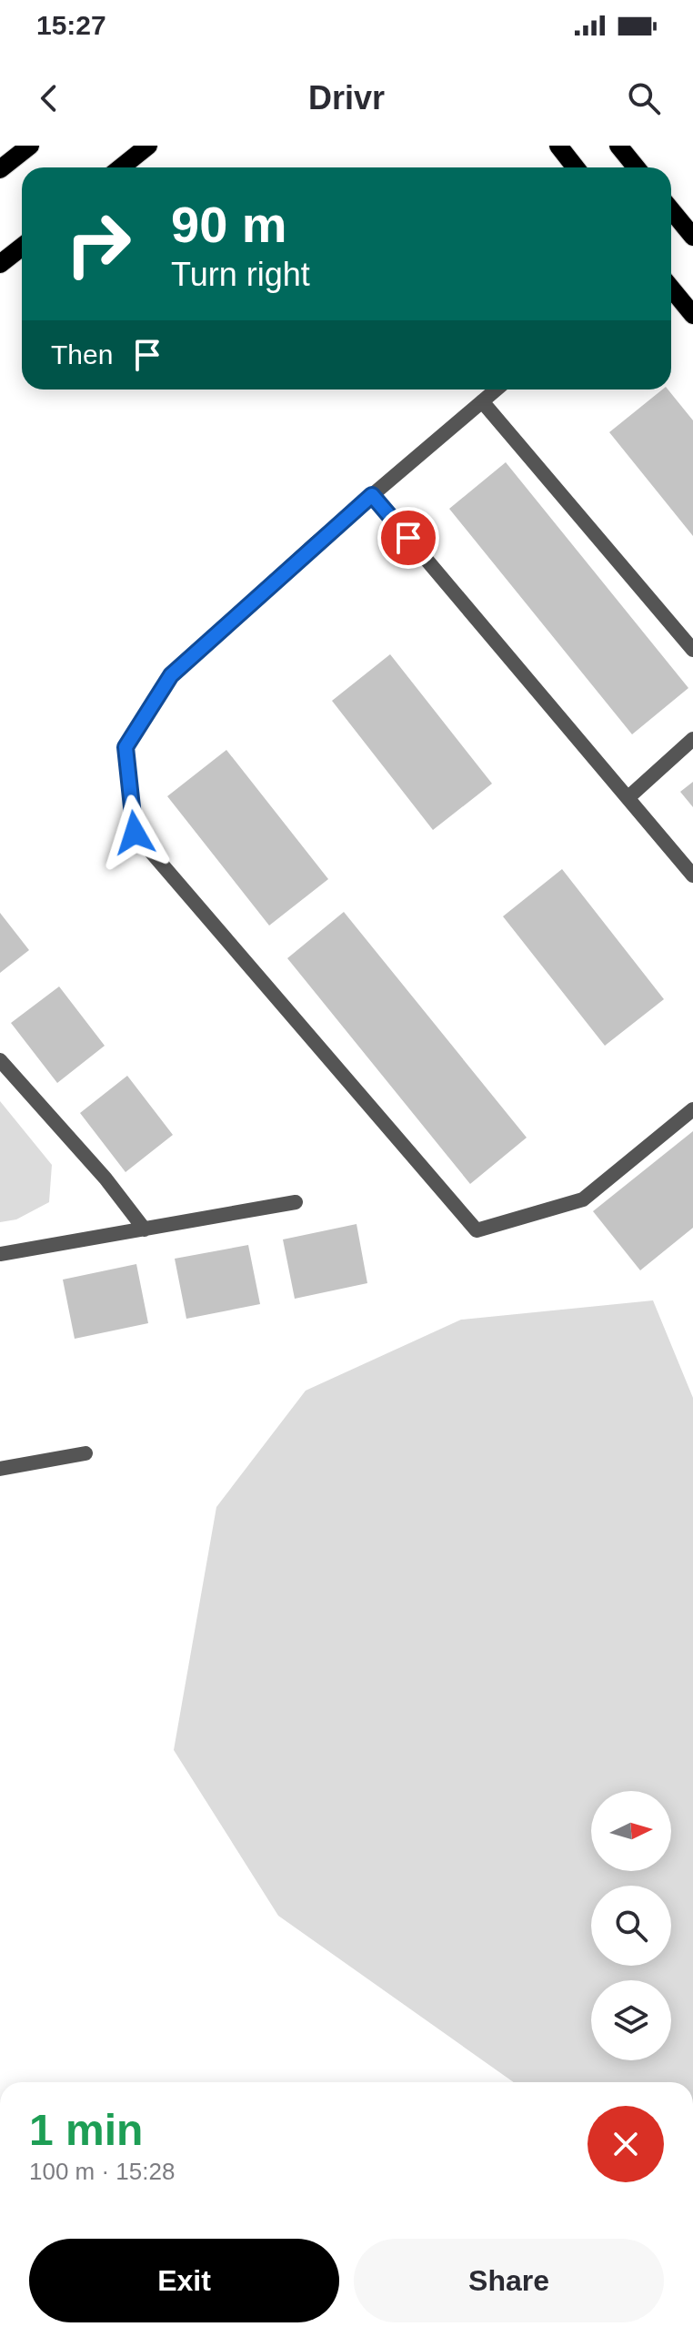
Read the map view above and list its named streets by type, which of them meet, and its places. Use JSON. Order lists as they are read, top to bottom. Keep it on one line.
{"north":"right","page":{"status":"15:27","header":"Drivr","turn":["90 m","Turn right"],"then":"Then","heading":["1 min","100 m · 15:28"],"buttons":["Exit","Share"]}}
